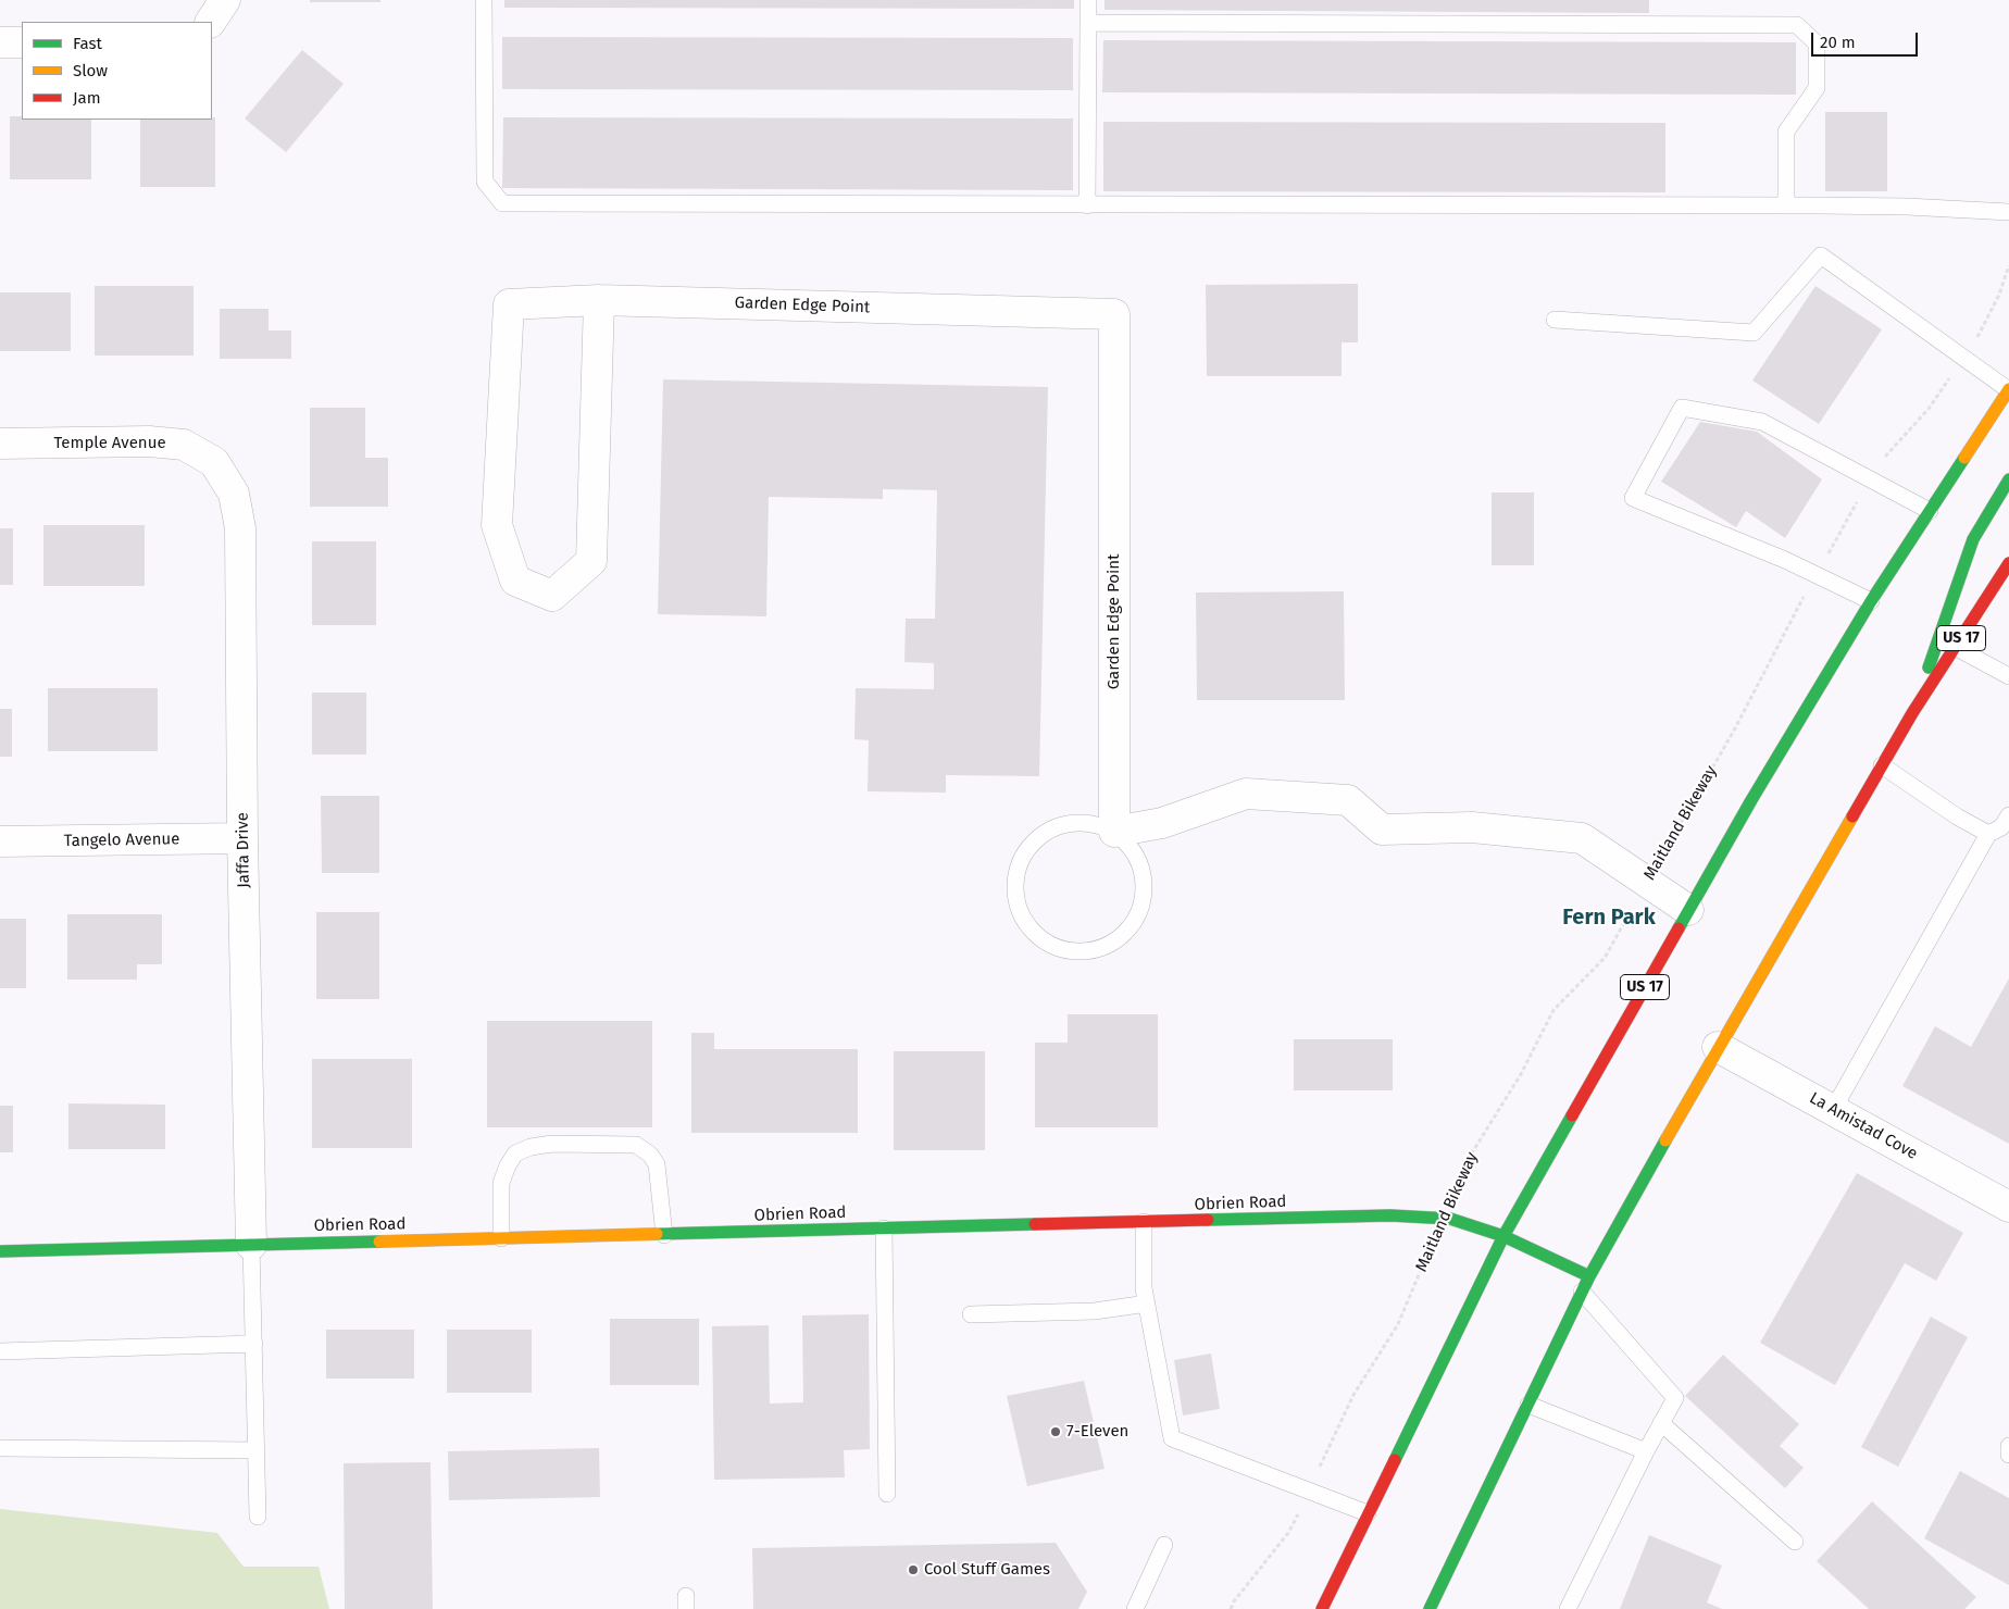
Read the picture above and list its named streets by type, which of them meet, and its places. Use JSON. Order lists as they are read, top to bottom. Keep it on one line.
{"streets":{"main road":["US 17","Obrien Road"],"street":["Garden Edge Point","Temple Avenue","Tangelo Avenue","Jaffa Drive","La Amistad Cove"],"path":["Maitland Bikeway"]},"crossings":[["Temple Avenue","Jaffa Drive"],["US 17","La Amistad Cove"],["US 17","Obrien Road"],["Maitland Bikeway","Obrien Road"],["Tangelo Avenue","Jaffa Drive"],["Jaffa Drive","Obrien Road"]],"districts":["Fern Park"],"places":["7-Eleven","Cool Stuff Games"],"legend":["Fast","Slow","Jam"],"scale_bar":"20 m"}
